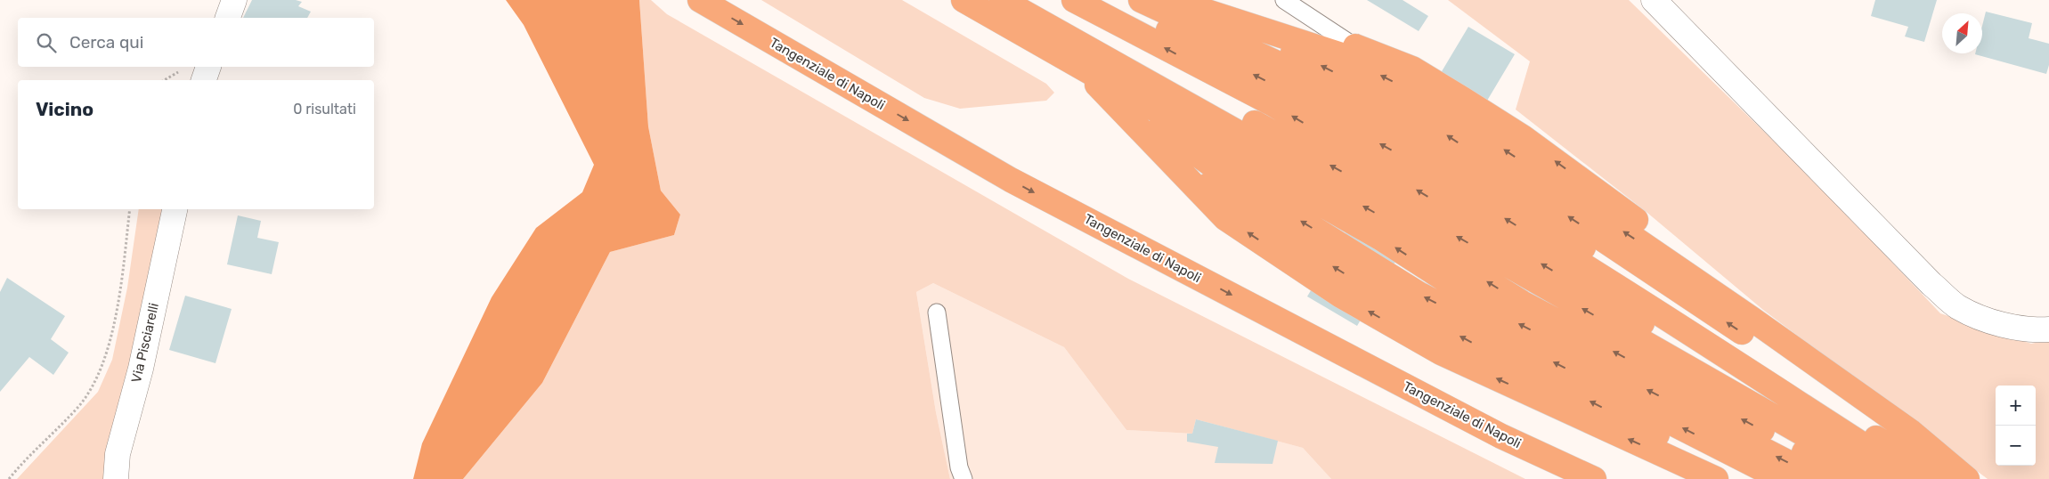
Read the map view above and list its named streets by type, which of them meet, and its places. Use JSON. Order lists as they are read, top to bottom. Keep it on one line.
{"streets":{"highway":["Tangenziale di Napoli"],"street":["Via Pisciarelli"]},"north":"top right","page":{"search":"Cerca qui","heading":["Vicino","0 risultati"],"map_buttons":["+","−"]}}
